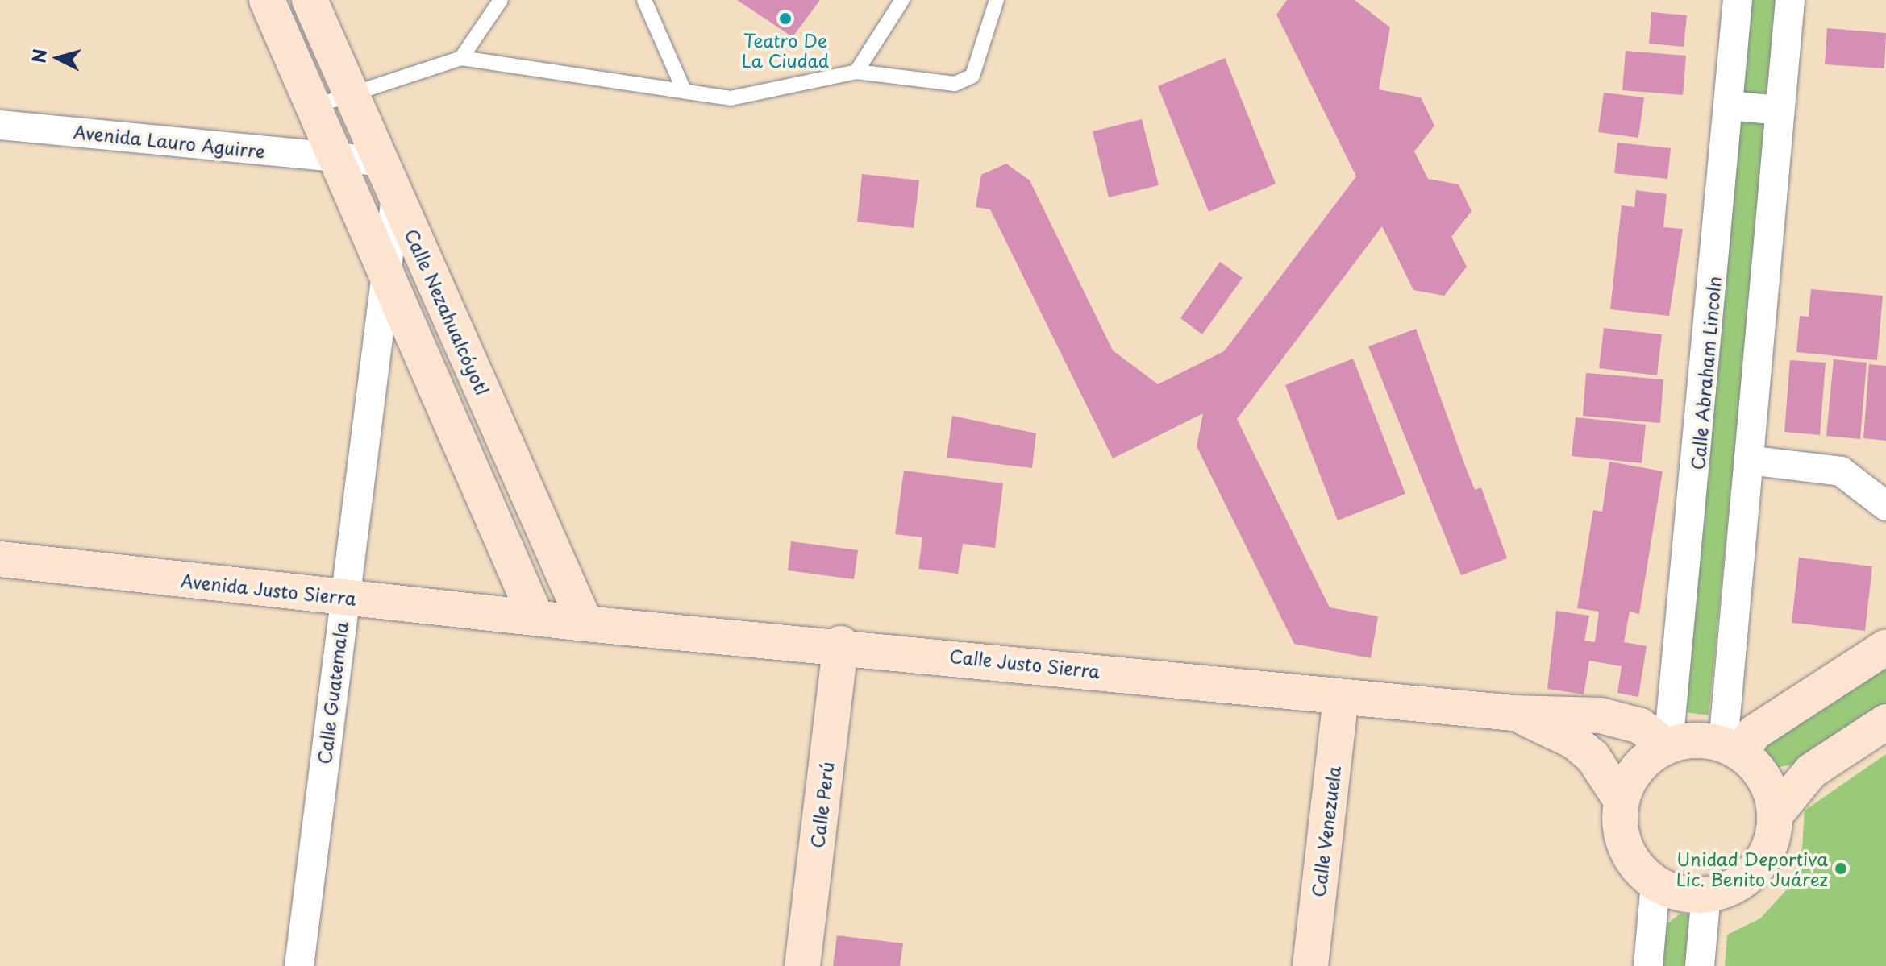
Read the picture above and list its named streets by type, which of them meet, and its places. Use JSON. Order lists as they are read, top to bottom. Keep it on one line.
{"streets":{"main road":["Calle Nezahualcóyotl","Avenida Justo Sierra","Calle Justo Sierra","Calle Perú","Calle Venezuela"],"street":["Avenida Lauro Aguirre","Calle Abraham Lincoln","Calle Guatemala"]},"crossings":[["Avenida Lauro Aguirre","Calle Nezahualcóyotl"],["Calle Nezahualcóyotl","Calle Justo Sierra"],["Calle Nezahualcóyotl","Calle Guatemala"],["Calle Abraham Lincoln","Calle Justo Sierra"],["Avenida Justo Sierra","Calle Justo Sierra"],["Avenida Justo Sierra","Calle Guatemala"],["Calle Justo Sierra","Calle Perú"],["Calle Justo Sierra","Calle Venezuela"]],"places":["Teatro De La Ciudad","Unidad Deportiva Lic. Benito Juárez"],"north":"left"}
